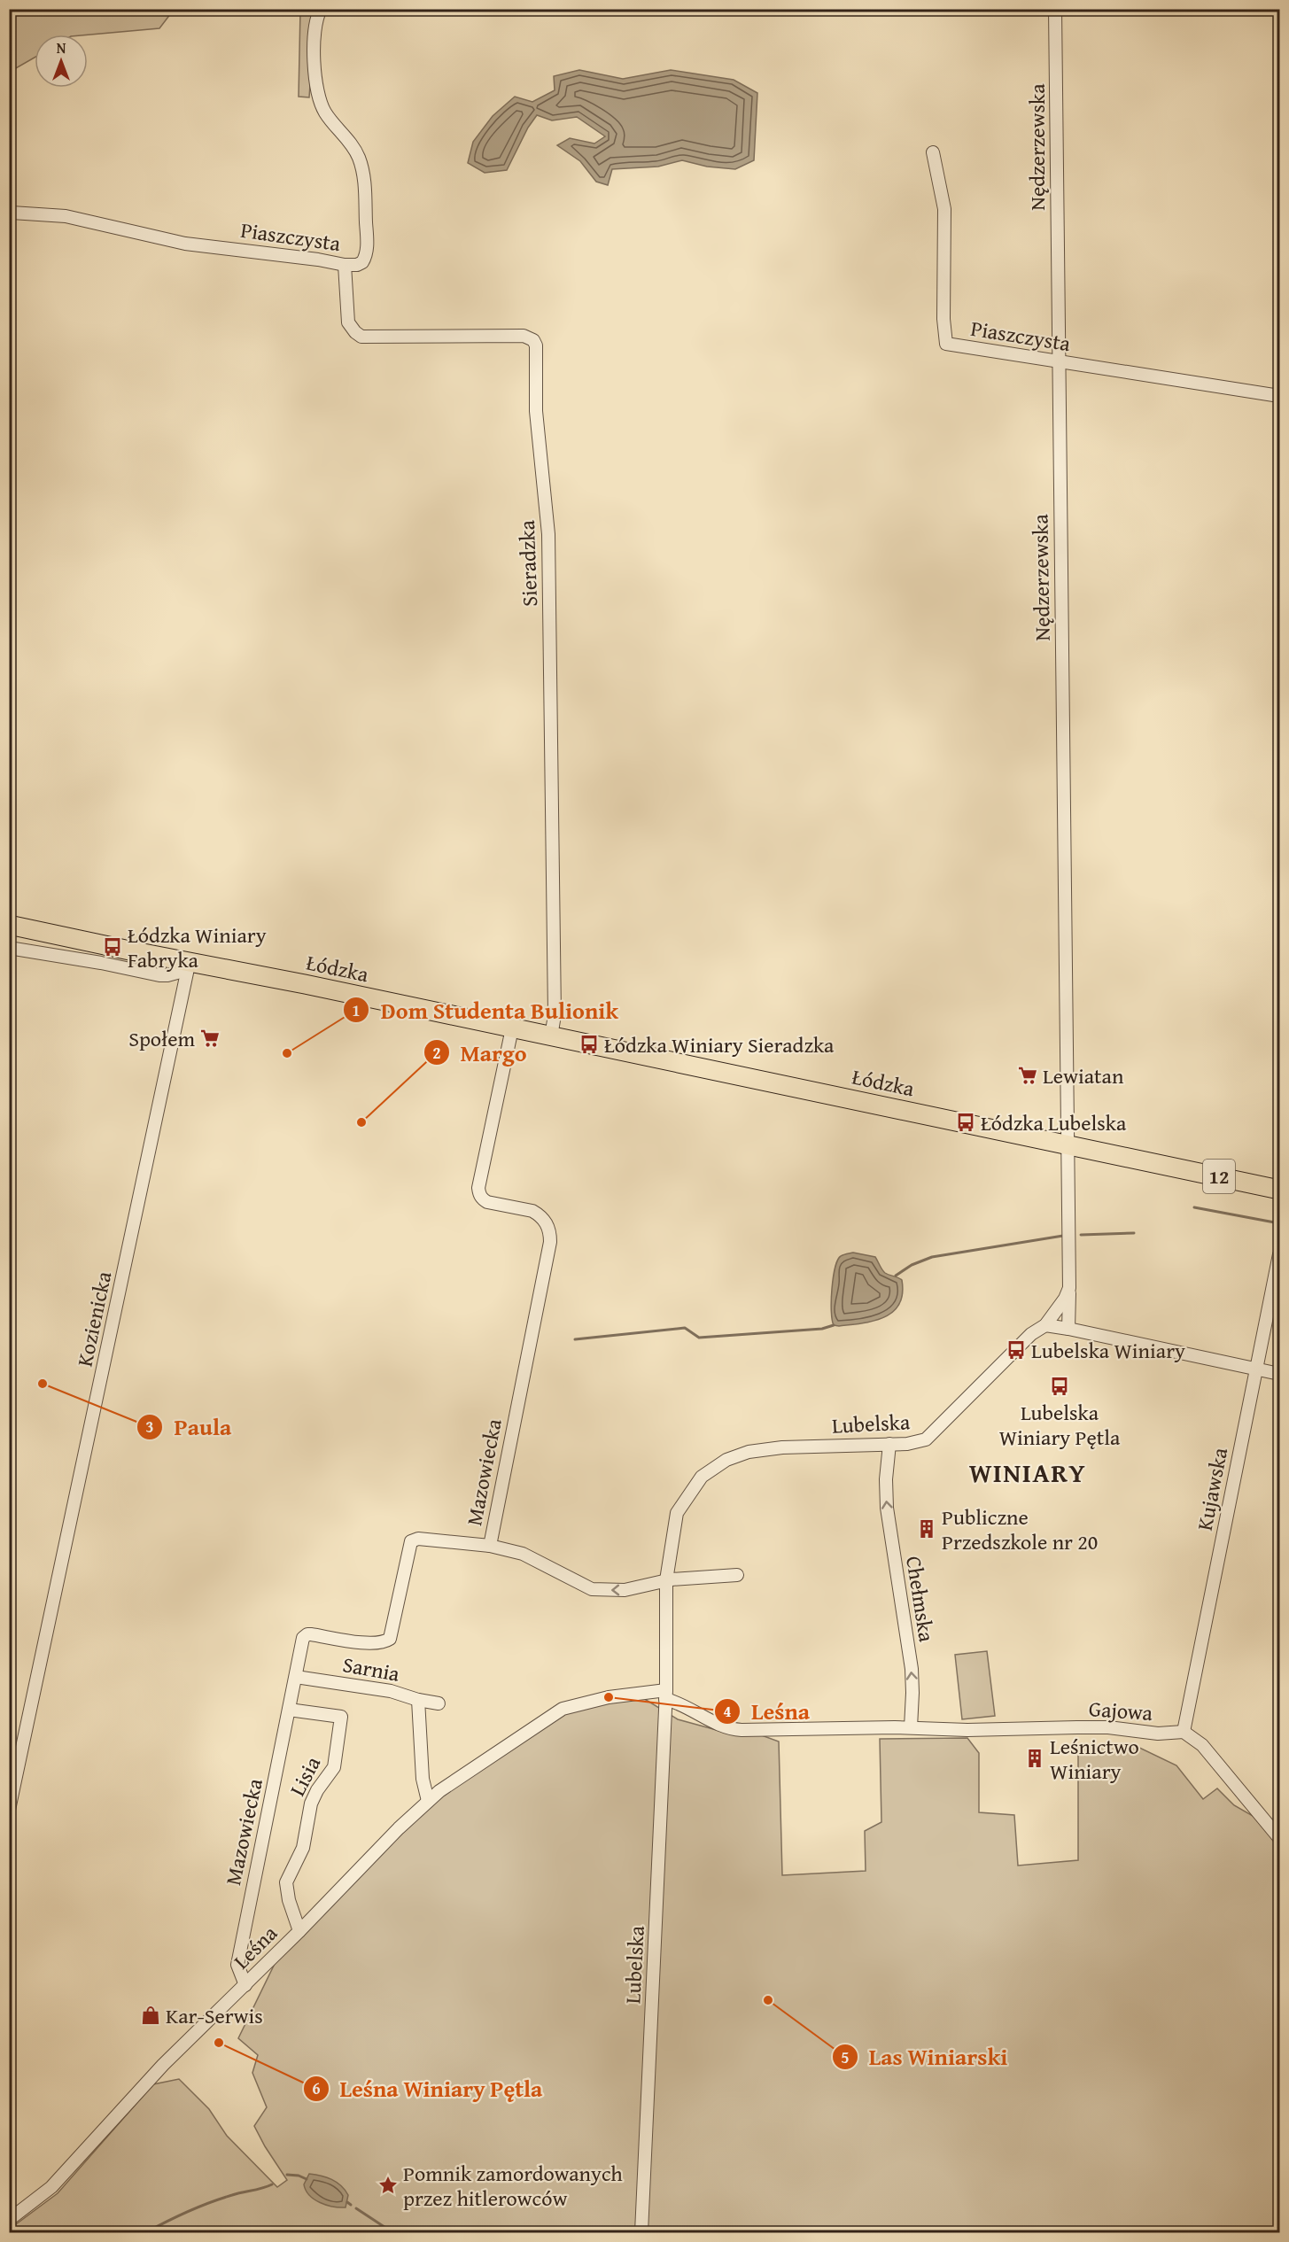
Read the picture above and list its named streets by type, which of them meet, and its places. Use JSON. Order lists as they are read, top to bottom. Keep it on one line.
{"streets":{"main road":["Łódzka","12"],"street":["Nędzerzewska","Piaszczysta","Sieradzka","Kozienicka","Lubelska","Mazowiecka","Kujawska","Chełmska","Sarnia","Gajowa","Lisia","Leśna"]},"crossings":[["Nędzerzewska","Piaszczysta"],["Nędzerzewska","Łódzka"],["Piaszczysta","Sieradzka"],["Sieradzka","Łódzka"],["Łódzka","Kozienicka"],["Łódzka","Mazowiecka"],["Lubelska","Chełmska"],["Lubelska","Leśna"],["Mazowiecka","Sarnia"],["Mazowiecka","Lisia"],["Mazowiecka","Leśna"],["Kujawska","Gajowa"],["Chełmska","Gajowa"],["Lisia","Leśna"]],"one_way":["Chełmska"],"districts":["WINIARY"],"places":{"bus stop":["Łódzka Winiary Fabryka","Łódzka Winiary Sieradzka","Łódzka Lubelska","Lubelska Winiary","Lubelska Winiary Pętla"],"supermarket":["Społem","Lewiatan"],"other":["Dom Studenta Bulionik","Margo","Paula","Leśna","Las Winiarski","Leśna Winiary Pętla"],"building":["Publiczne Przedszkole nr 20","Leśnictwo Winiary"],"shop":["Kar-Serwis"],"place":["Pomnik zamordowanych przez hitlerowców"]},"north":"top"}
